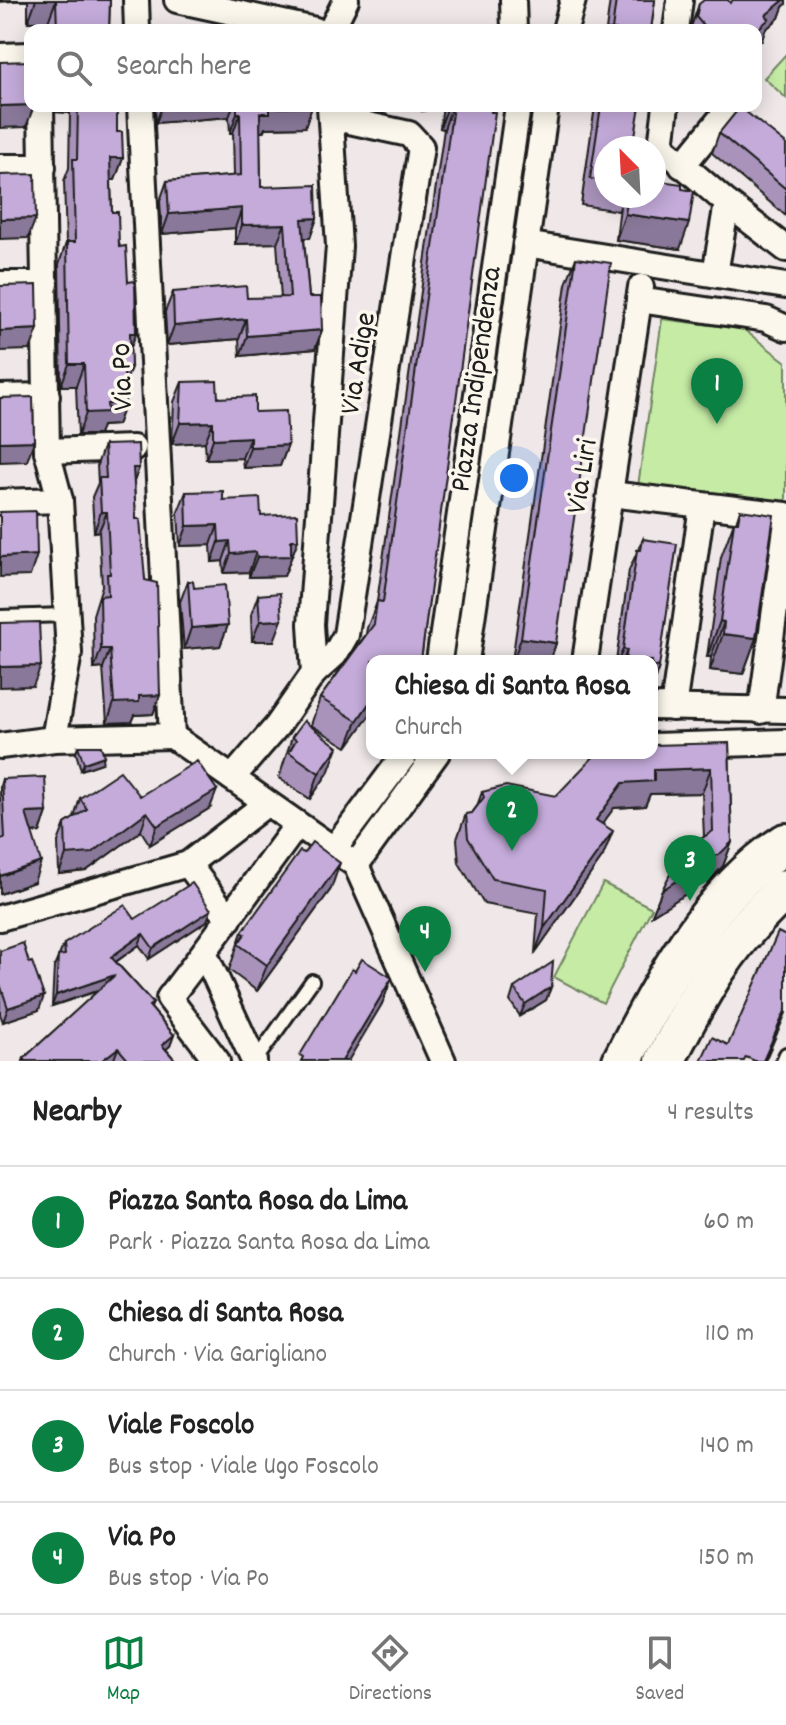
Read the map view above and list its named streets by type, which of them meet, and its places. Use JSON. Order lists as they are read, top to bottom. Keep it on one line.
{"streets":{"street":["Via Adige","Via Po","Piazza Indipendenza","Via Liri"]},"north":"top left","page":{"search":"Search here","pins":["1","2","3","4"],"popup":["Chiesa di Santa Rosa","Church"],"heading":["Nearby","4 results"],"list":[{"mark":"1","name":"Piazza Santa Rosa da Lima","note":"Park · Piazza Santa Rosa da Lima","value":"60 m"},{"mark":"2","name":"Chiesa di Santa Rosa","note":"Church · Via Garigliano","value":"110 m"},{"mark":"3","name":"Viale Foscolo","note":"Bus stop · Viale Ugo Foscolo","value":"140 m"},{"mark":"4","name":"Via Po","note":"Bus stop · Via Po","value":"150 m"}],"nav":["Map","Directions","Saved"]}}
